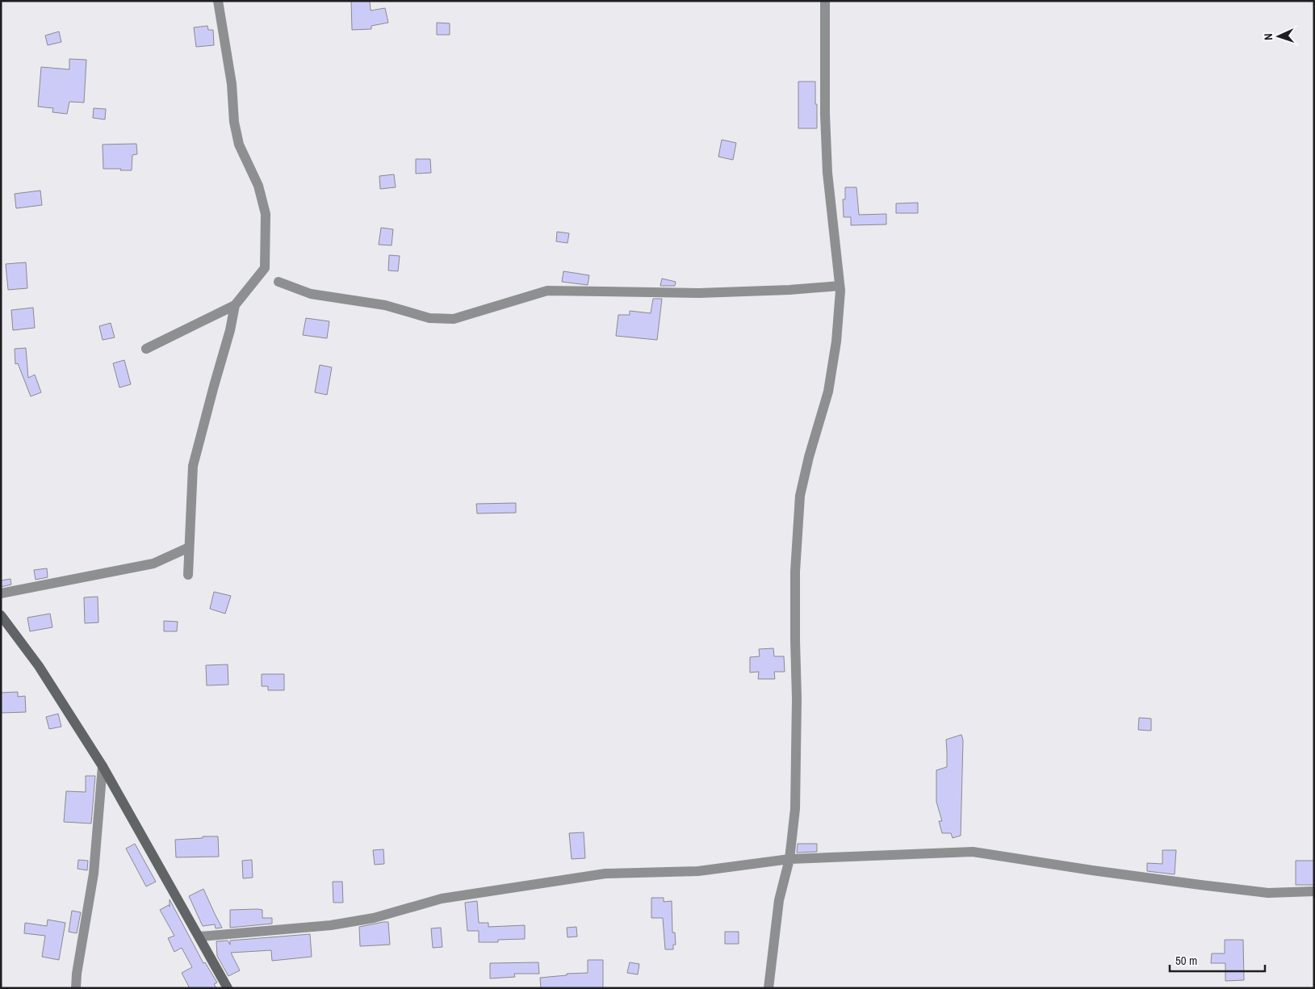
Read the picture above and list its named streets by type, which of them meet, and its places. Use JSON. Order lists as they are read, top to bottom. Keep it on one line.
{"scale_bar":"50 m","north":"left"}
